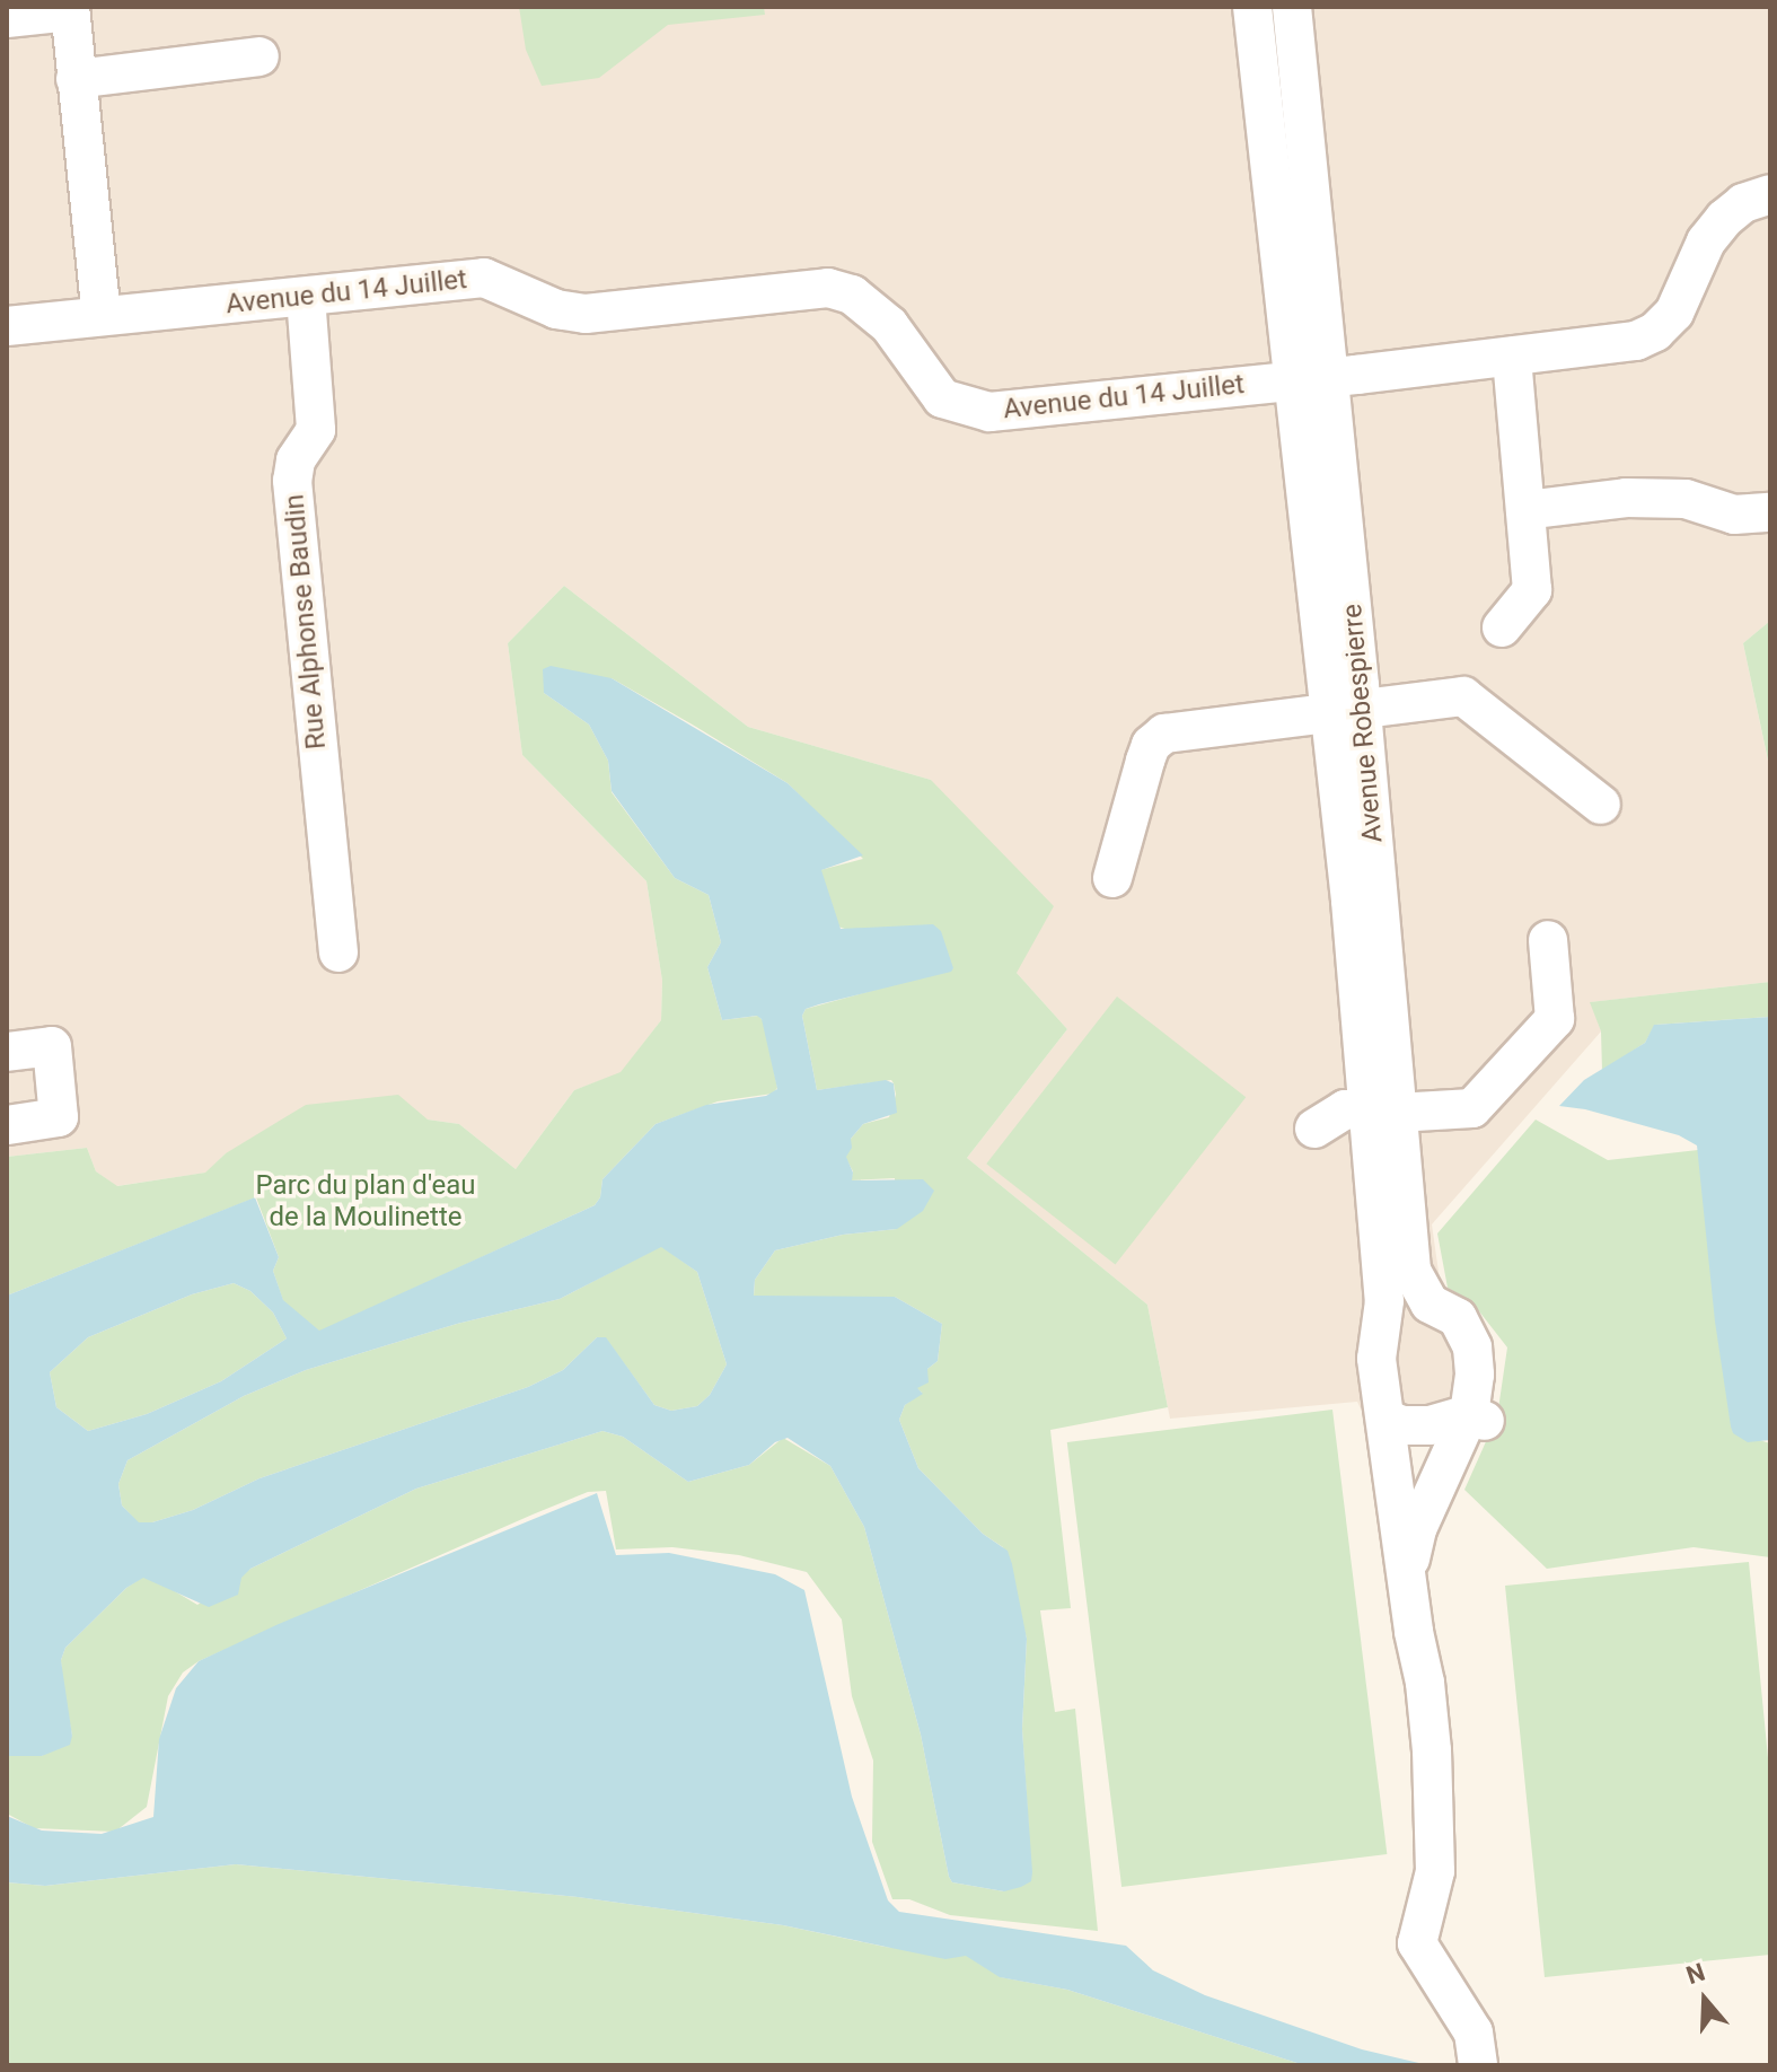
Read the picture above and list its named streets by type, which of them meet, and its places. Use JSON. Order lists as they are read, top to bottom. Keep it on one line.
{"streets":{"street":["Avenue du 14 Juillet","Rue Alphonse Baudin","Avenue Robespierre"]},"crossings":[["Avenue du 14 Juillet","Rue Alphonse Baudin"],["Avenue du 14 Juillet","Avenue Robespierre"]],"parks":["Parc du plan d'eau de la Moulinette"],"north":"top"}
